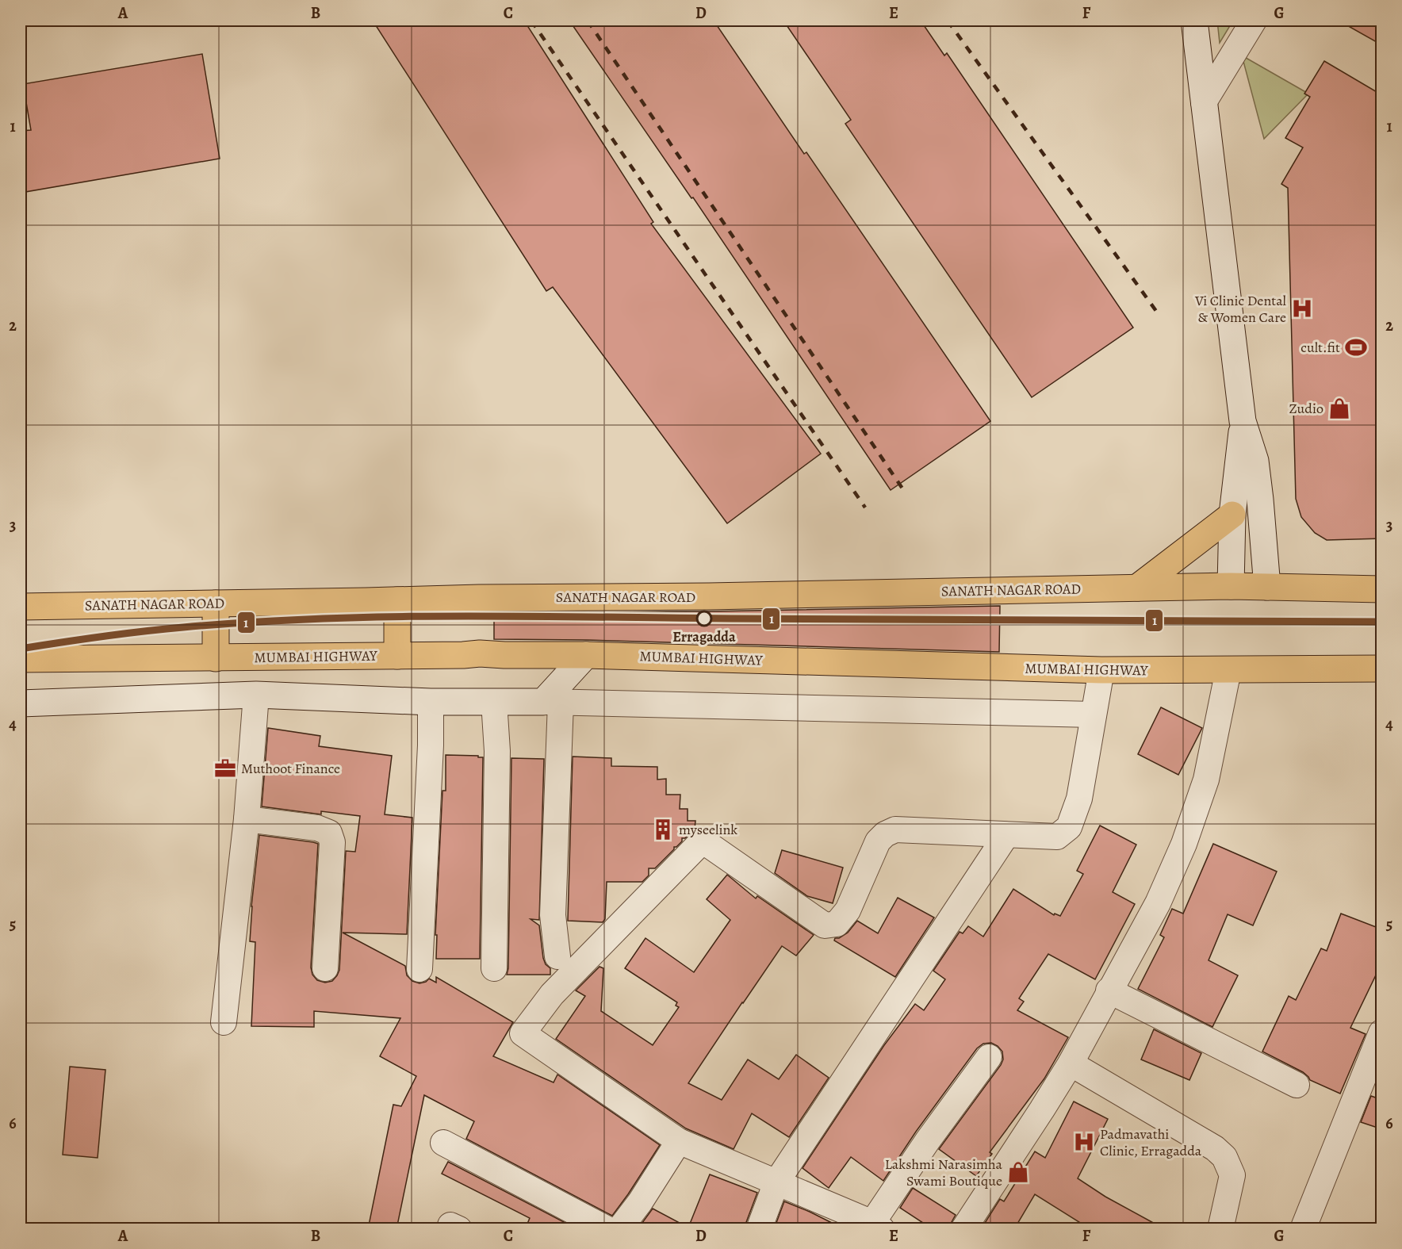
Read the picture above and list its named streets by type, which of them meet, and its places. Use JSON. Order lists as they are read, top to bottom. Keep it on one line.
{"streets":{"highway":["SANATH NAGAR ROAD","MUMBAI HIGHWAY"]},"places":{"hospital":["Vi Clinic Dental & Women Care","Padmavathi Clinic, Erragadda"],"sports":["cult.fit"],"shop":["Zudio","Lakshmi Narasimha Swami Boutique"],"other":["Erragadda"],"office":["Muthoot Finance"],"building":["myseelink"]},"lines":["transit line 1"],"grid":{"columns":["A","B","C","D","E","F","G"],"rows":["1","2","3","4","5","6"]}}
